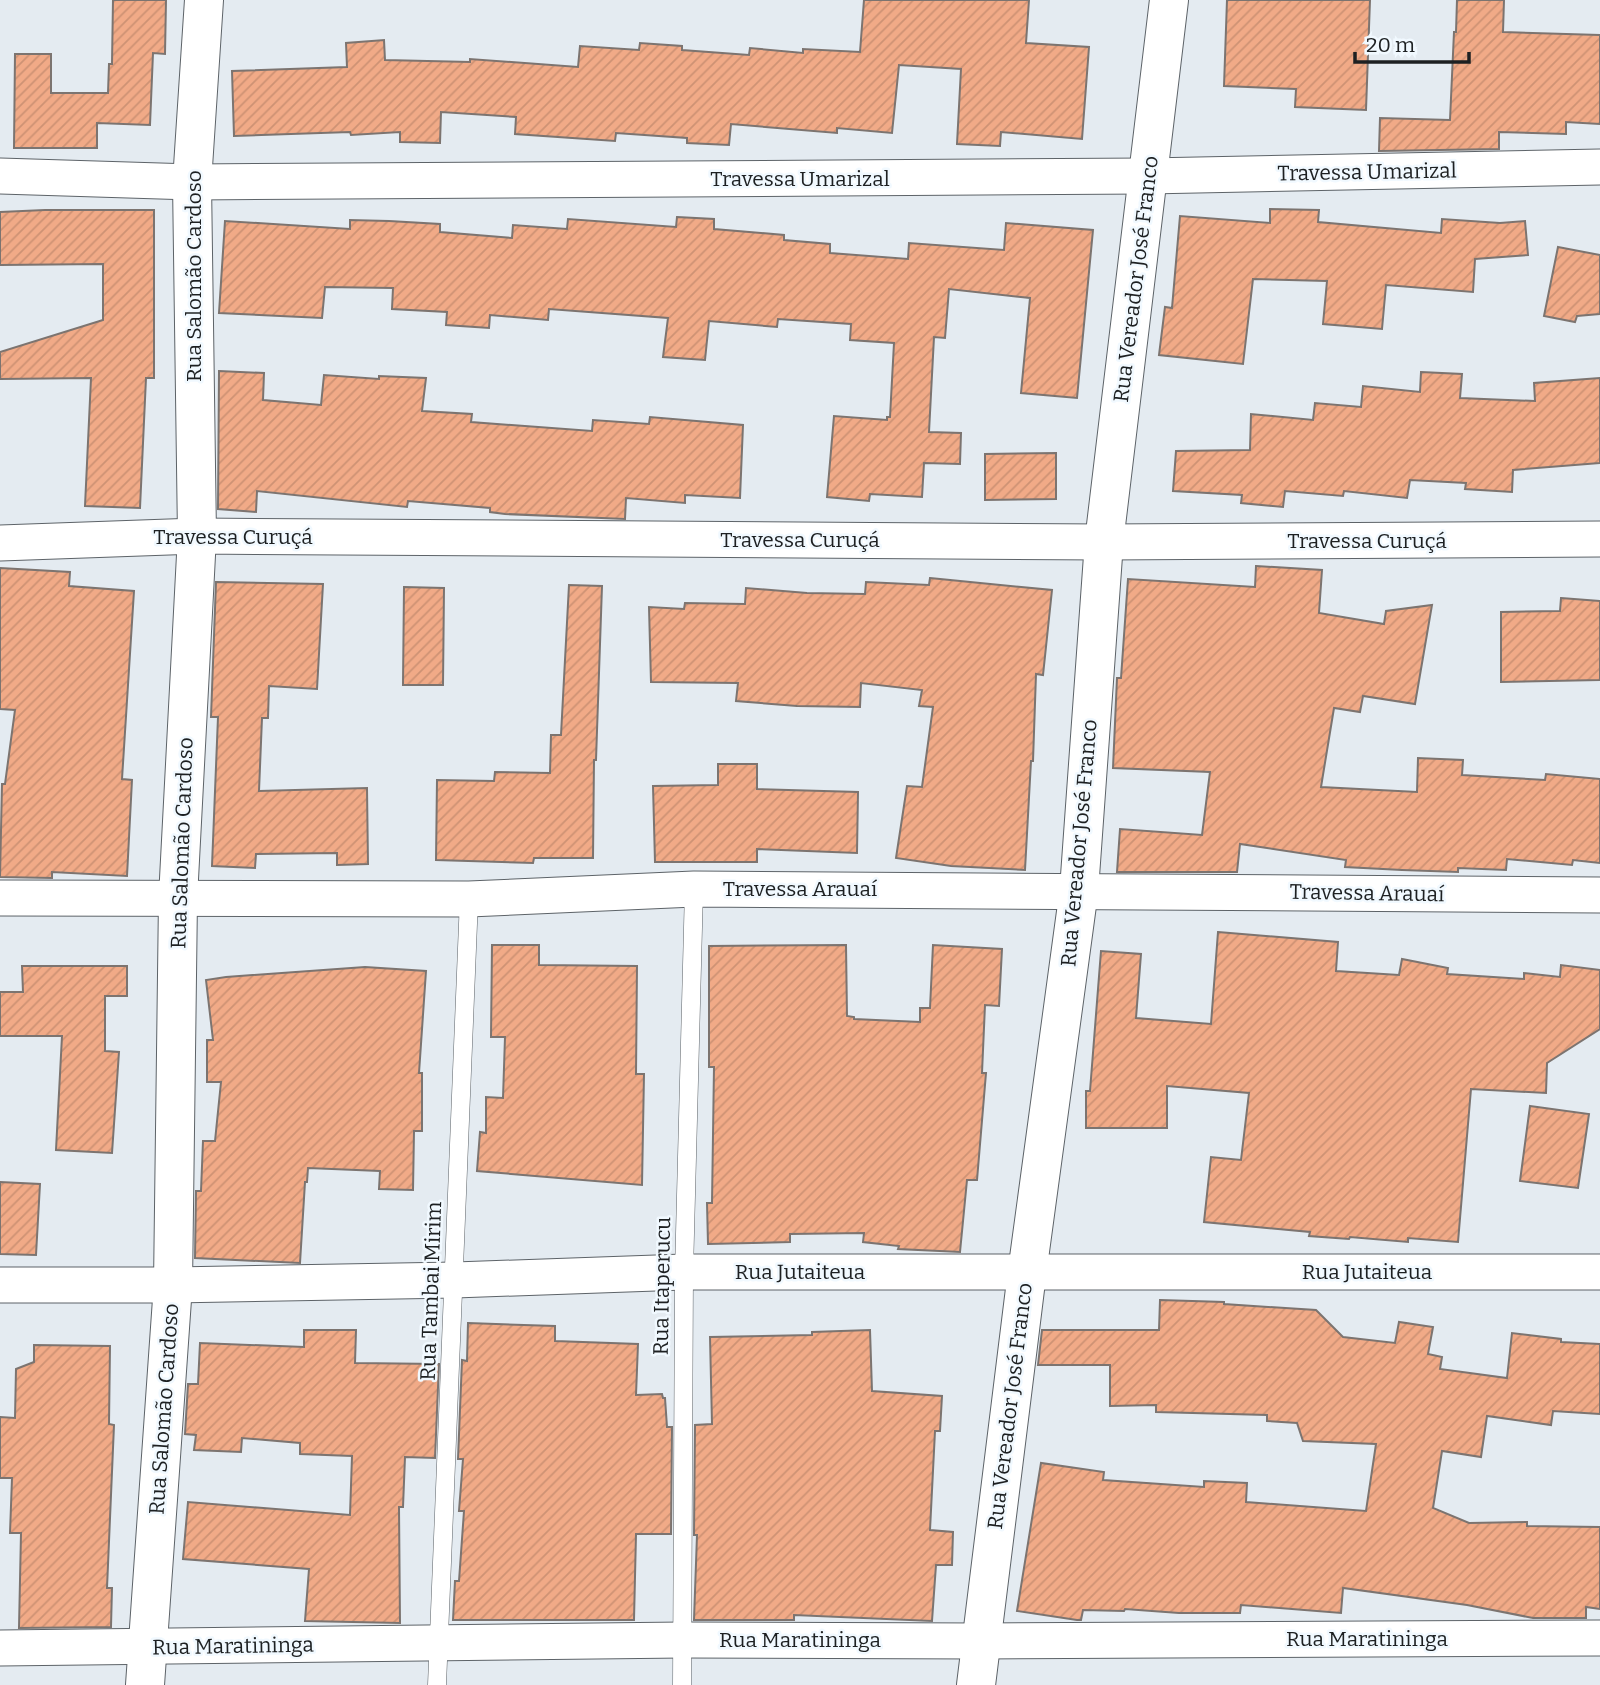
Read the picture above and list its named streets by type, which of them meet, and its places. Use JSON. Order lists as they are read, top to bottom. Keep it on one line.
{"streets":{"street":["Travessa Umarizal","Rua Salomão Cardoso","Rua Vereador José Franco","Travessa Curuçá","Travessa Arauaí","Rua Jutaiteua","Rua Maratininga"],"lane":["Rua Itaperucu","Rua Tambai Mirim"]},"crossings":[["Travessa Umarizal","Rua Salomão Cardoso"],["Travessa Umarizal","Rua Vereador José Franco"],["Rua Salomão Cardoso","Travessa Curuçá"],["Rua Salomão Cardoso","Travessa Arauaí"],["Rua Salomão Cardoso","Rua Jutaiteua"],["Rua Salomão Cardoso","Rua Maratininga"],["Rua Vereador José Franco","Travessa Curuçá"],["Rua Vereador José Franco","Travessa Arauaí"],["Rua Vereador José Franco","Rua Jutaiteua"],["Rua Vereador José Franco","Rua Maratininga"],["Travessa Arauaí","Rua Itaperucu"],["Travessa Arauaí","Rua Tambai Mirim"],["Rua Jutaiteua","Rua Itaperucu"],["Rua Jutaiteua","Rua Tambai Mirim"],["Rua Itaperucu","Rua Maratininga"],["Rua Tambai Mirim","Rua Maratininga"]],"scale_bar":"20 m"}
